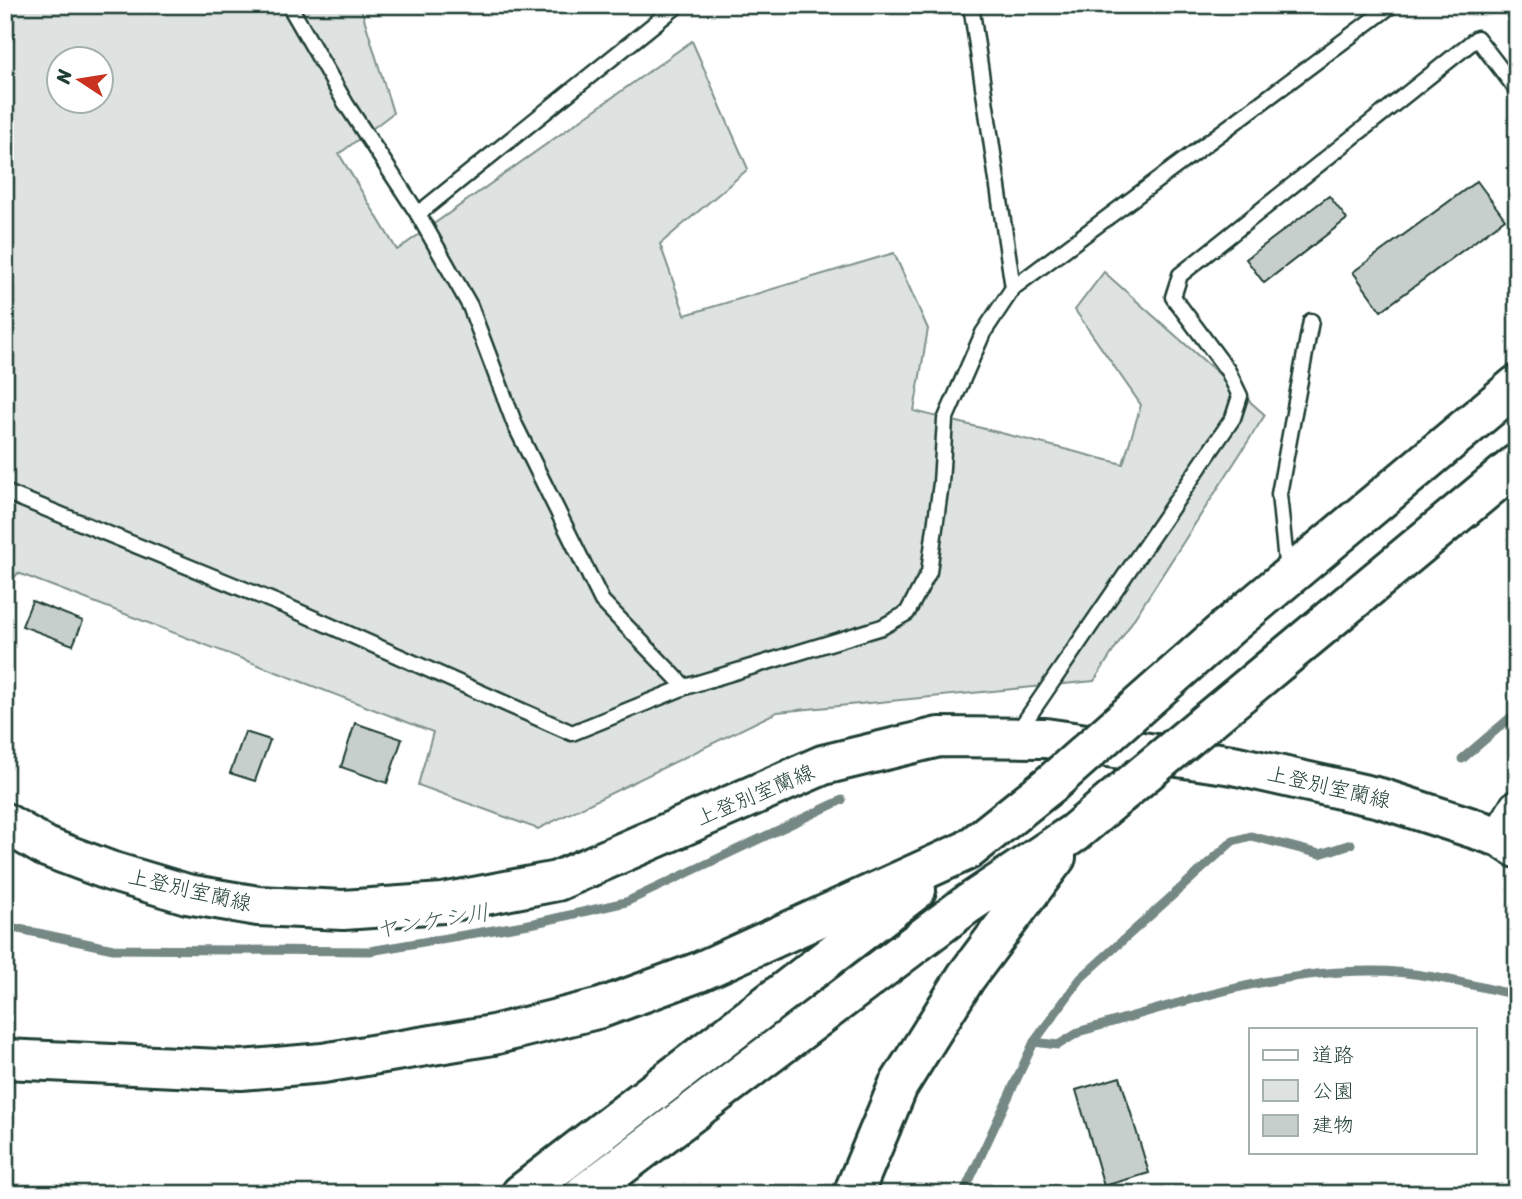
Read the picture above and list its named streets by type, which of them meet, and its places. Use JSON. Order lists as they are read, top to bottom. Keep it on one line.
{"streets":{"main road":["上登別室蘭線"]},"water":["ヤンケシ川"],"legend":["道路","公園","建物"],"north":"left"}
